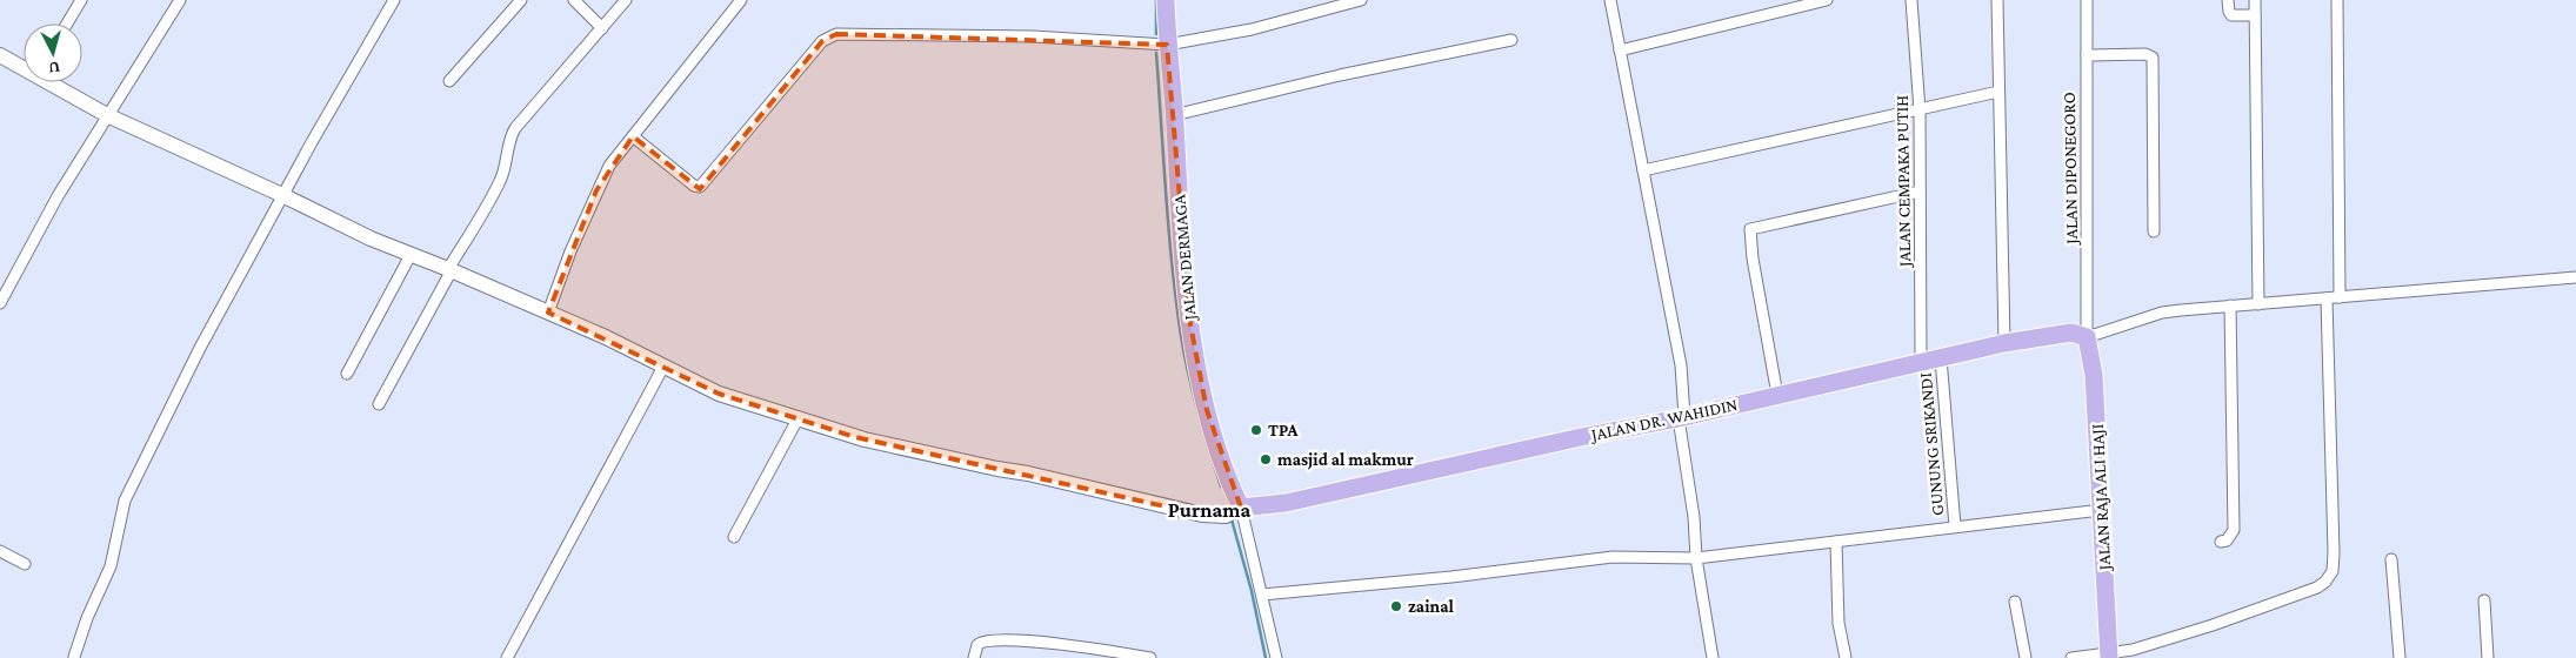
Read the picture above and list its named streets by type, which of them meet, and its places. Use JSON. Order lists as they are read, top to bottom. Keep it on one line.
{"streets":{"main road":["JALAN DERMAGA","JALAN DR. WAHIDIN","JALAN RAJA ALI HAJI"],"street":["JALAN DIPONEGORO","JALAN CEMPAKA PUTIH","GUNUNG SRIKANDI"]},"crossings":[["JALAN DIPONEGORO","JALAN DR. WAHIDIN"],["JALAN DIPONEGORO","JALAN RAJA ALI HAJI"],["JALAN CEMPAKA PUTIH","JALAN DR. WAHIDIN"],["JALAN DERMAGA","JALAN DR. WAHIDIN"],["JALAN DR. WAHIDIN","GUNUNG SRIKANDI"],["JALAN DR. WAHIDIN","JALAN RAJA ALI HAJI"]],"districts":["Purnama"],"places":["TPA","masjid al makmur","zainal"],"north":"bottom"}
